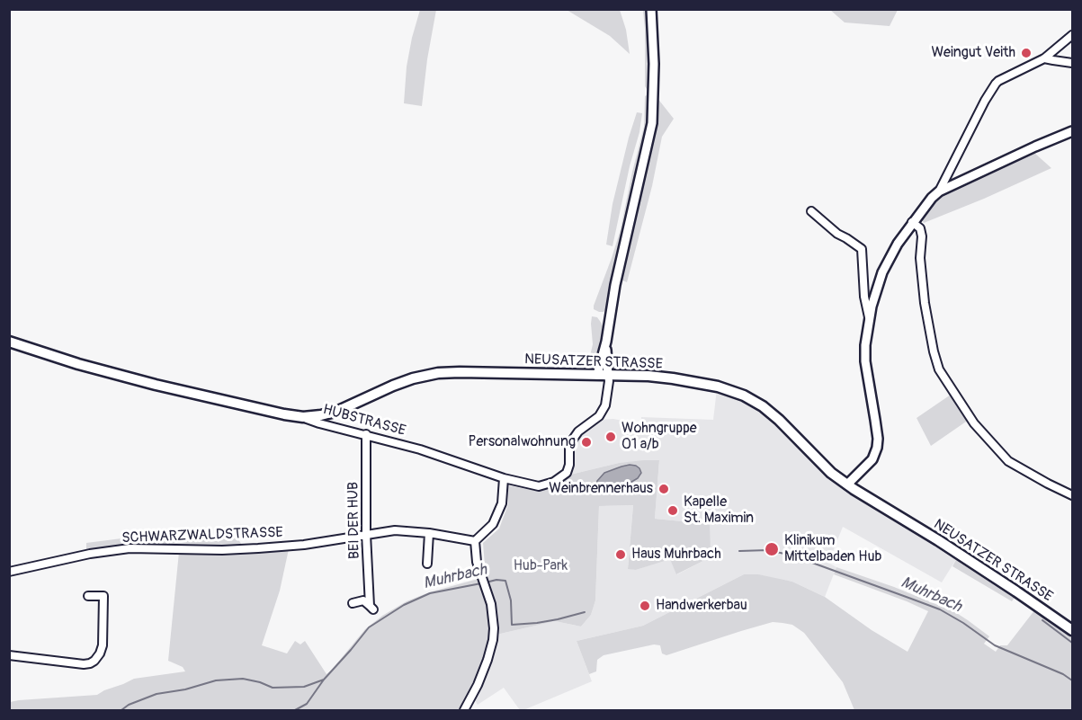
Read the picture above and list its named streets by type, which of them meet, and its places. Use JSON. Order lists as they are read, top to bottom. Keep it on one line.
{"streets":{"main road":["NEUSATZER STRASSE","HUBSTRASSE"],"street":["BEI DER HUB","SCHWARZWALDSTRASSE"]},"crossings":[["NEUSATZER STRASSE","HUBSTRASSE"],["HUBSTRASSE","BEI DER HUB"],["BEI DER HUB","SCHWARZWALDSTRASSE"]],"water":["Muhrbach"],"parks":["Hub-Park"],"places":["Weingut Veith","Wohngruppe 01 a/b","Personalwohnung","Weinbrennerhaus","Kapelle St. Maximin","Klinikum Mittelbaden Hub","Haus Muhrbach","Handwerkerbau"]}
